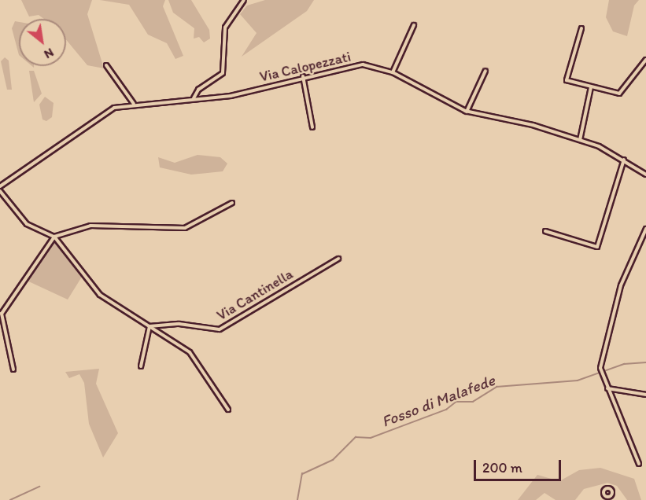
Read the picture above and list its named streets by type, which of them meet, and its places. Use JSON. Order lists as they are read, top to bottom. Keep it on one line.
{"streets":{"street":["Via Calopezzati","Via Cantinella"]},"water":["Fosso di Malafede"],"scale_bar":"200 m","north":"bottom right"}
